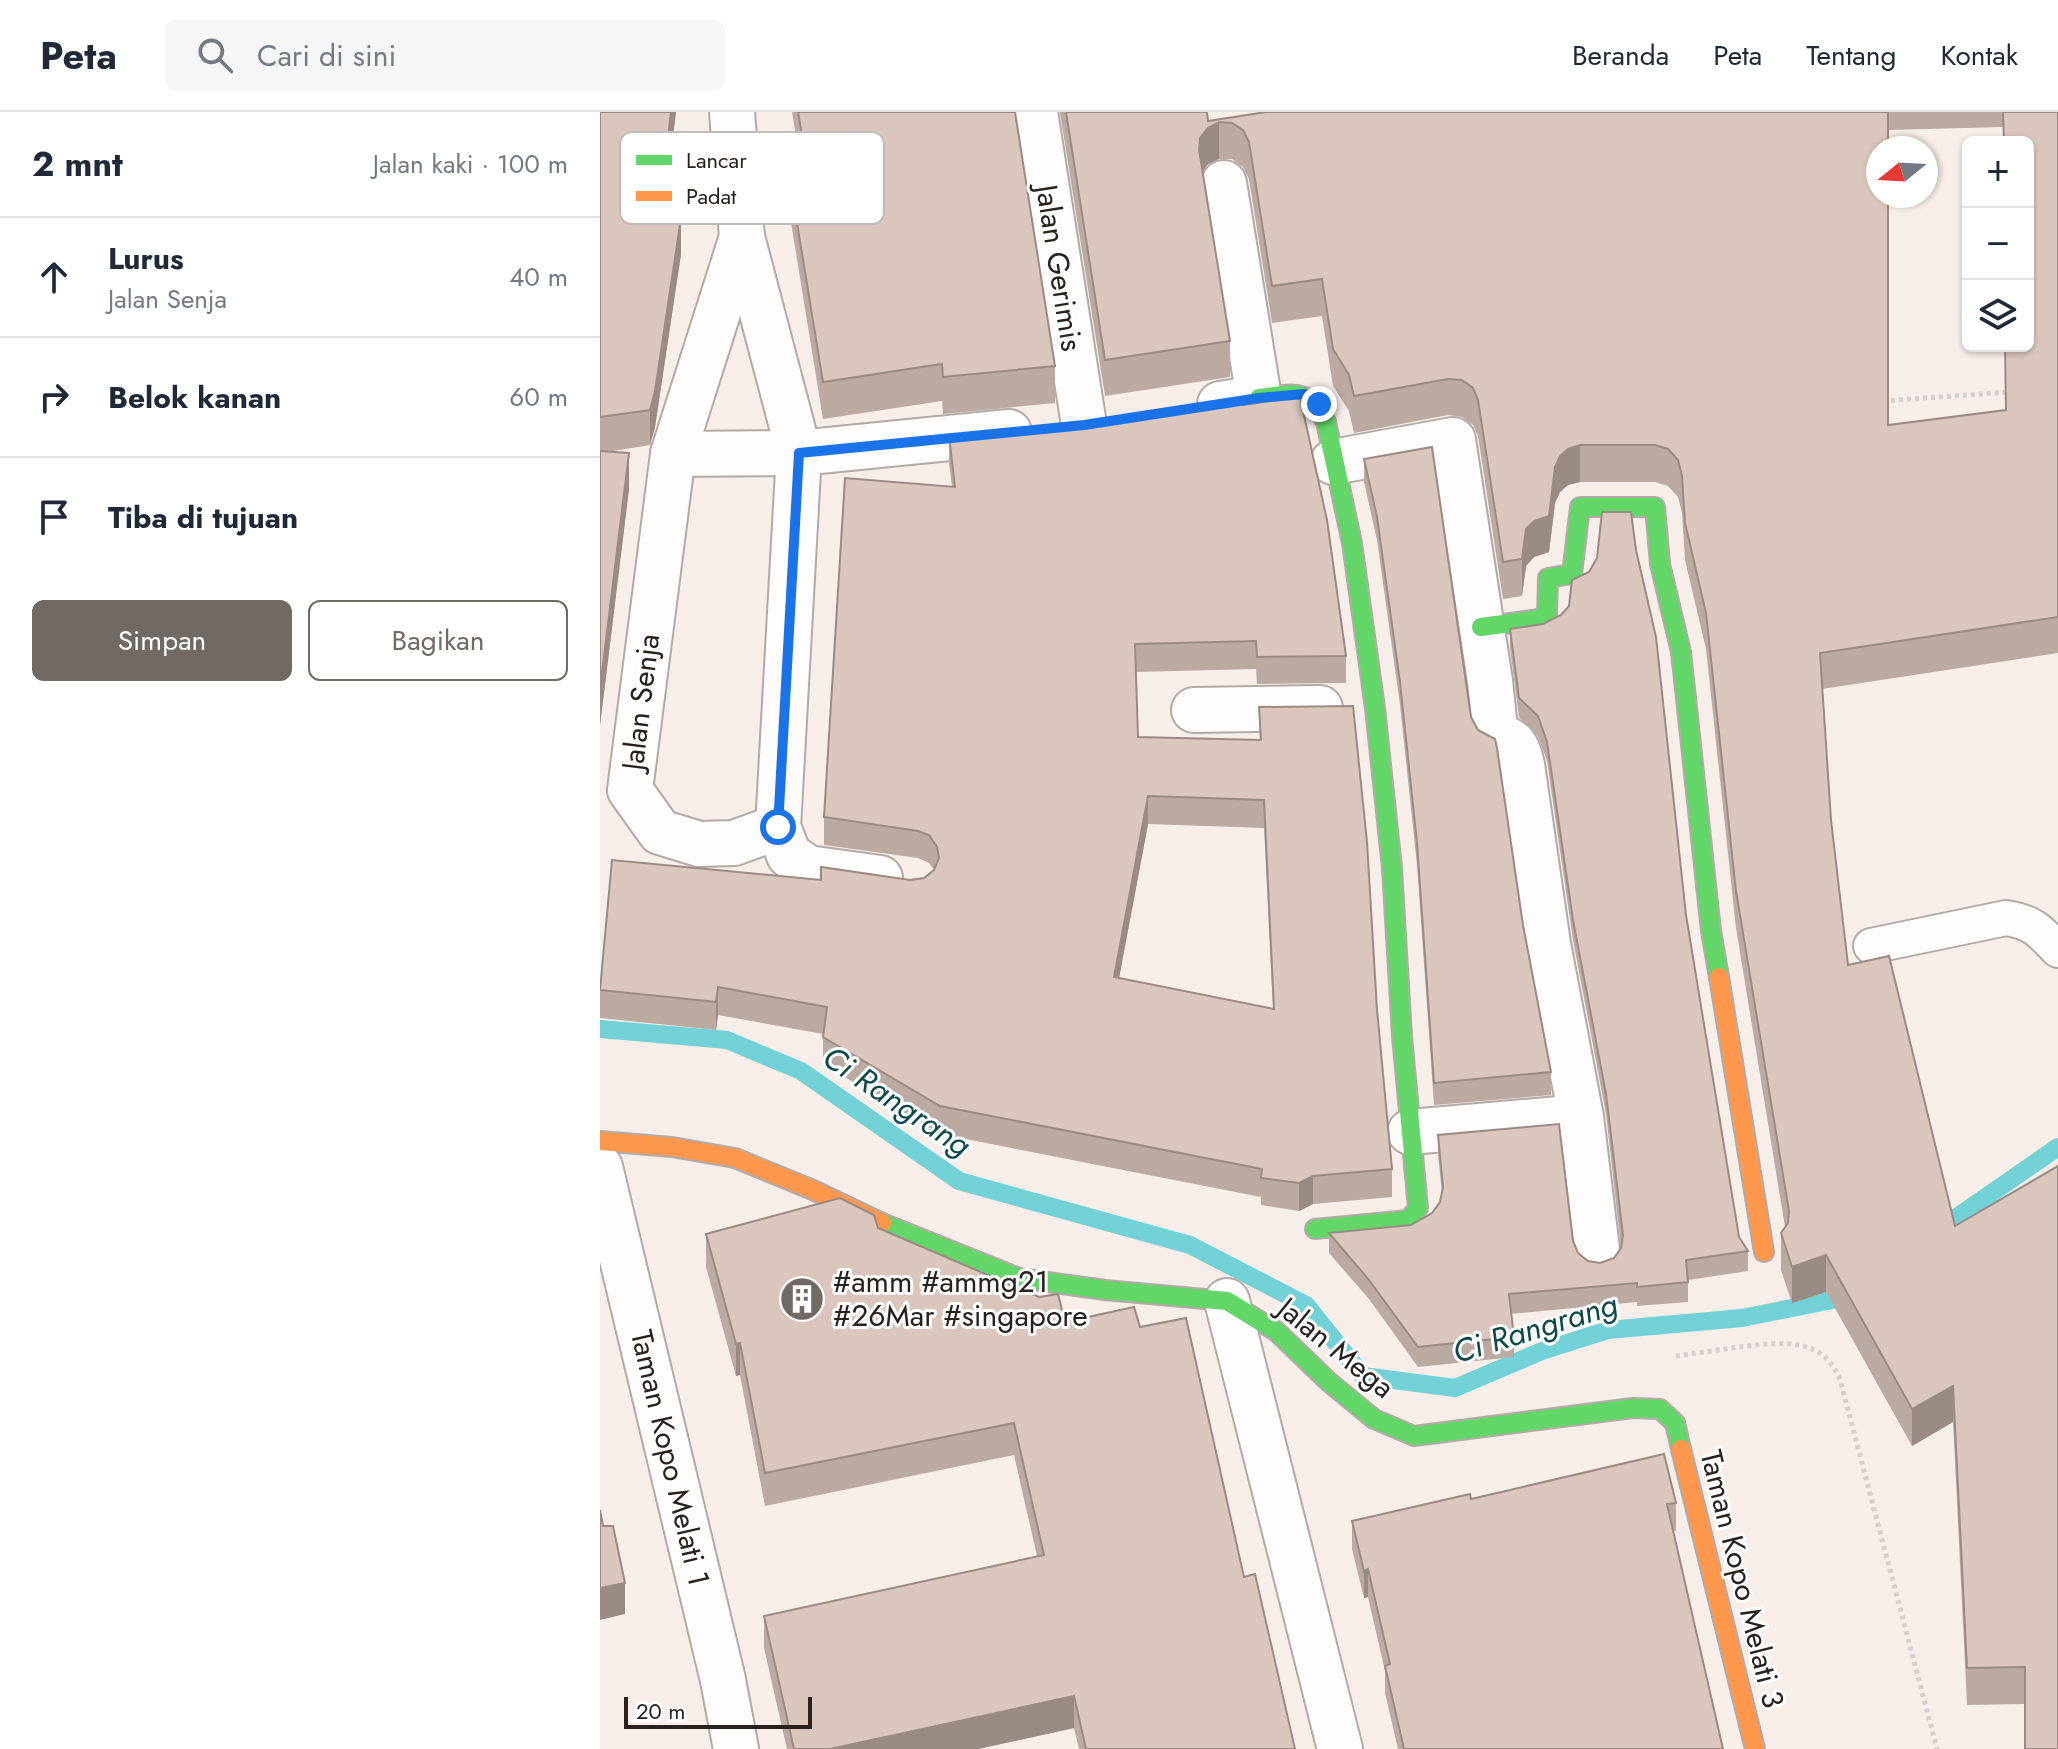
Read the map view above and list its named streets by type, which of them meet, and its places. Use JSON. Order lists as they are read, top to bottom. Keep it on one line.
{"streets":{"street":["Jalan Gerimis","Jalan Senja","Jalan Mega","Taman Kopo Melati 1","Taman Kopo Melati 3"]},"crossings":[["Jalan Mega","Taman Kopo Melati 3"]],"water":["Ci Rangrang"],"places":{"building":["#amm #ammg21 #26Mar #singapore"]},"legend":["Lancar","Padat"],"scale_bar":"20 m","north":"left","page":{"header":"Peta","search":"Cari di sini","nav":["Beranda","Peta","Tentang","Kontak"],"heading":["2 mnt","Jalan kaki · 100 m"],"map_buttons":["+","−"],"list":[["Lurus","Jalan Senja","40 m"],["Belok kanan","60 m"],"Tiba di tujuan"],"buttons":["Simpan","Bagikan"],"scale":"20 m"}}
